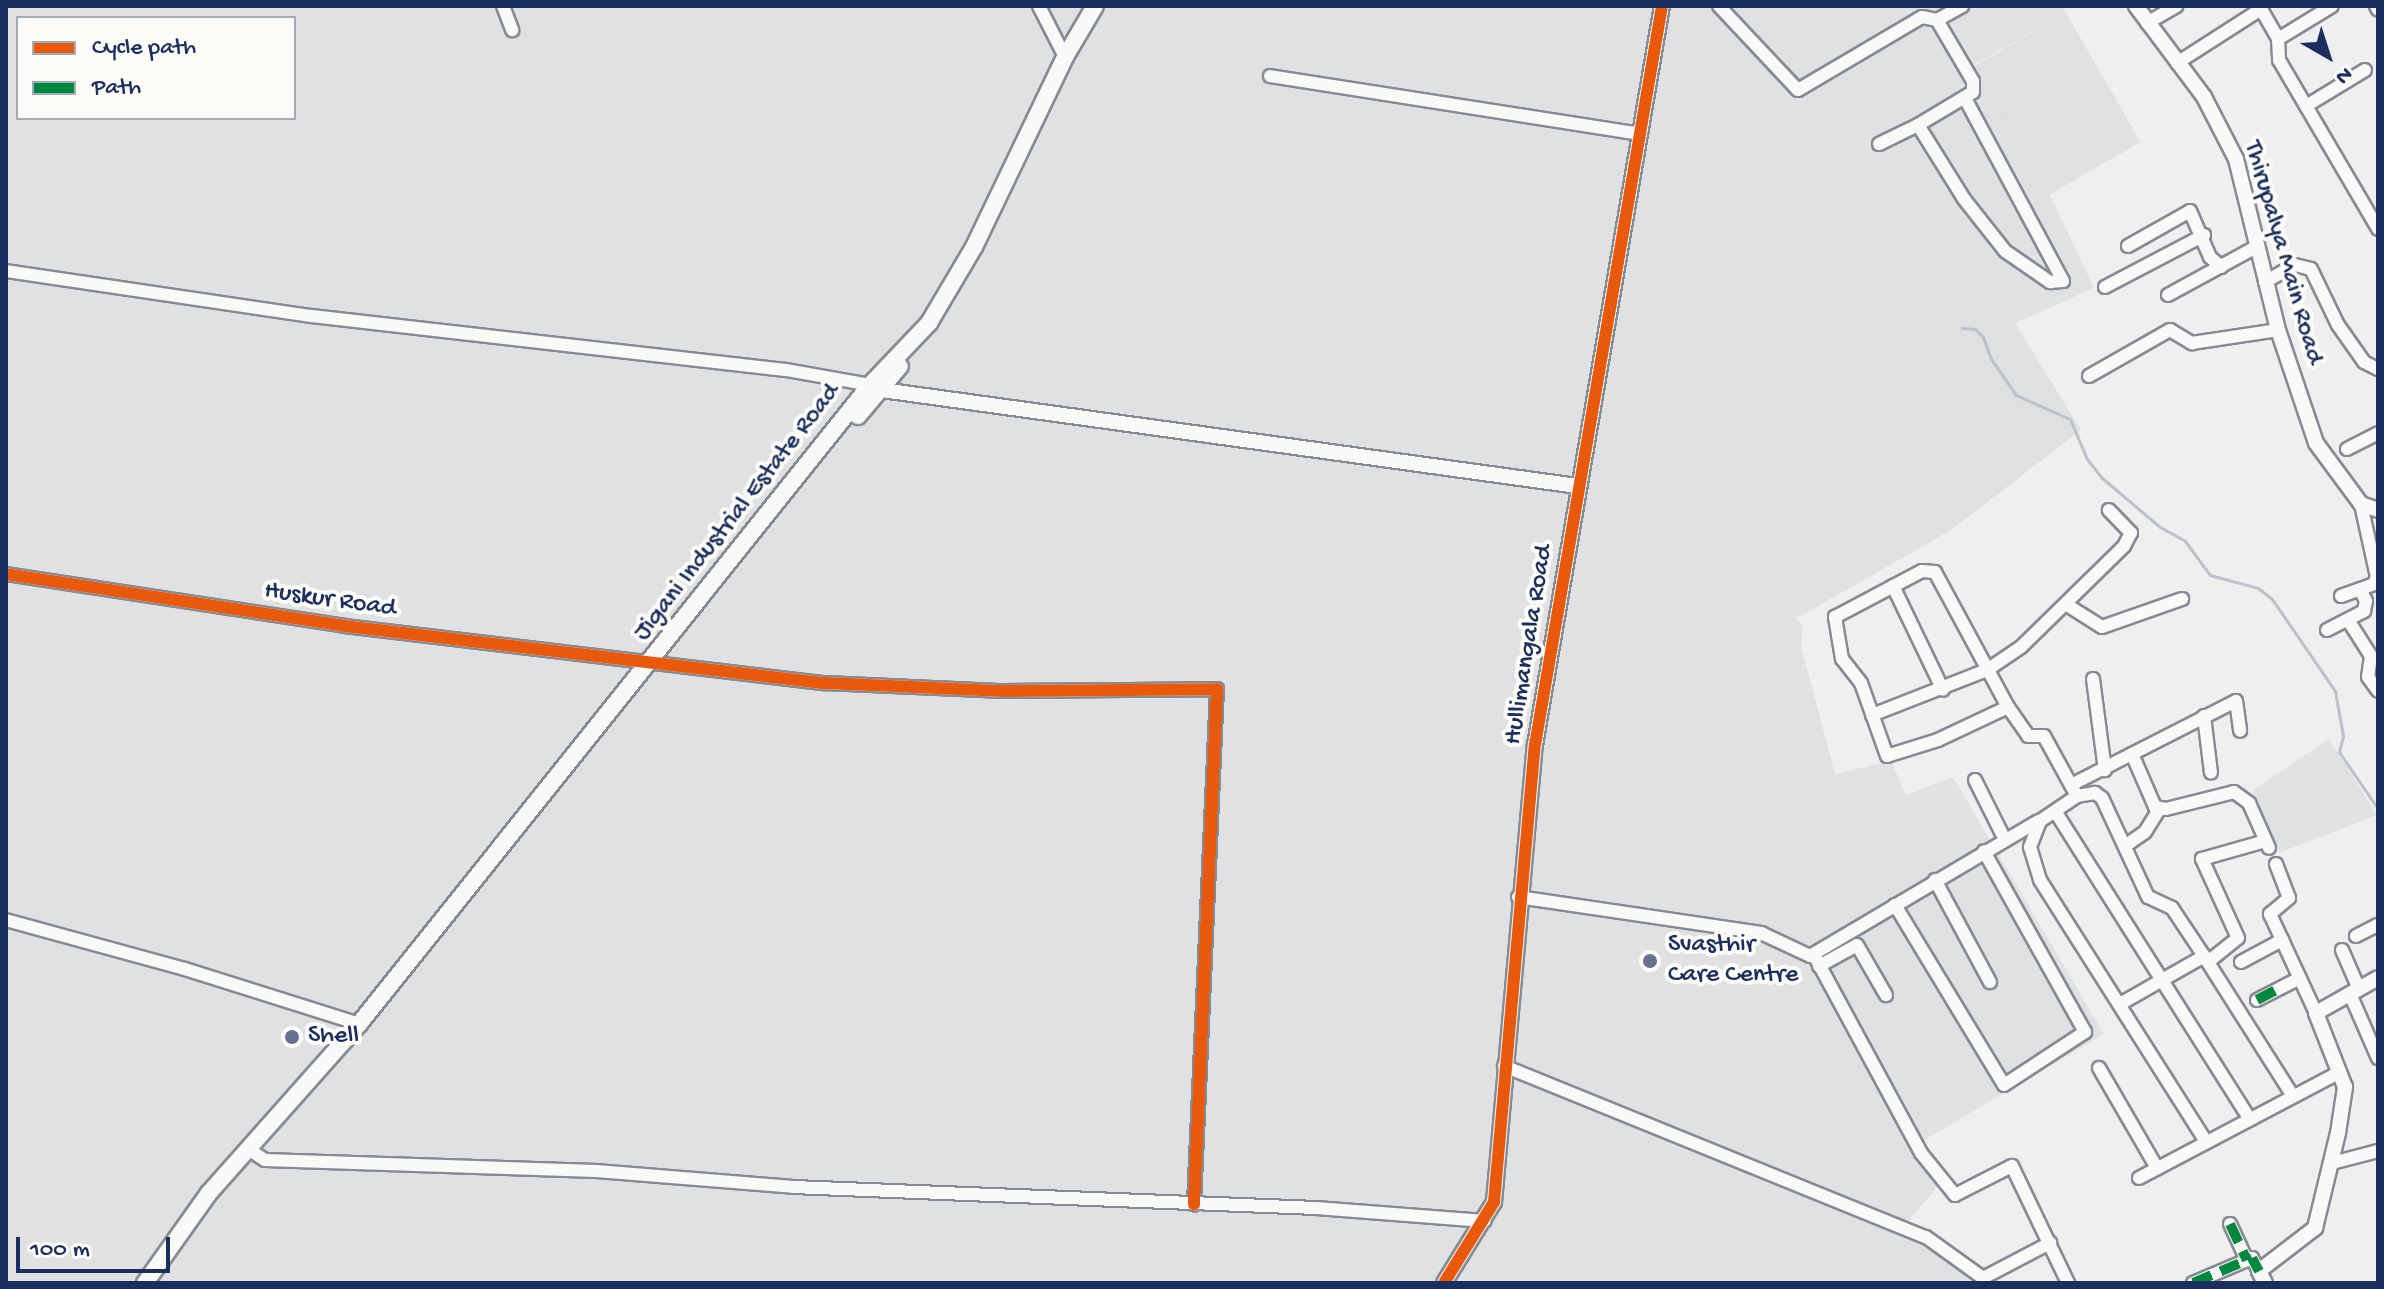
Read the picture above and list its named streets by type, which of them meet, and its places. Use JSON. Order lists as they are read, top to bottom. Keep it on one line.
{"streets":{"main road":["Jigani Industrial Estate Road"],"street":["Thirupalya Main Road","Huskur Road","Hullimangala Road"]},"crossings":[["Jigani Industrial Estate Road","Huskur Road"]],"places":["Svasthir Care Centre","Shell"],"legend":["Cycle path","Path"],"scale_bar":"100 m","north":"bottom right"}
